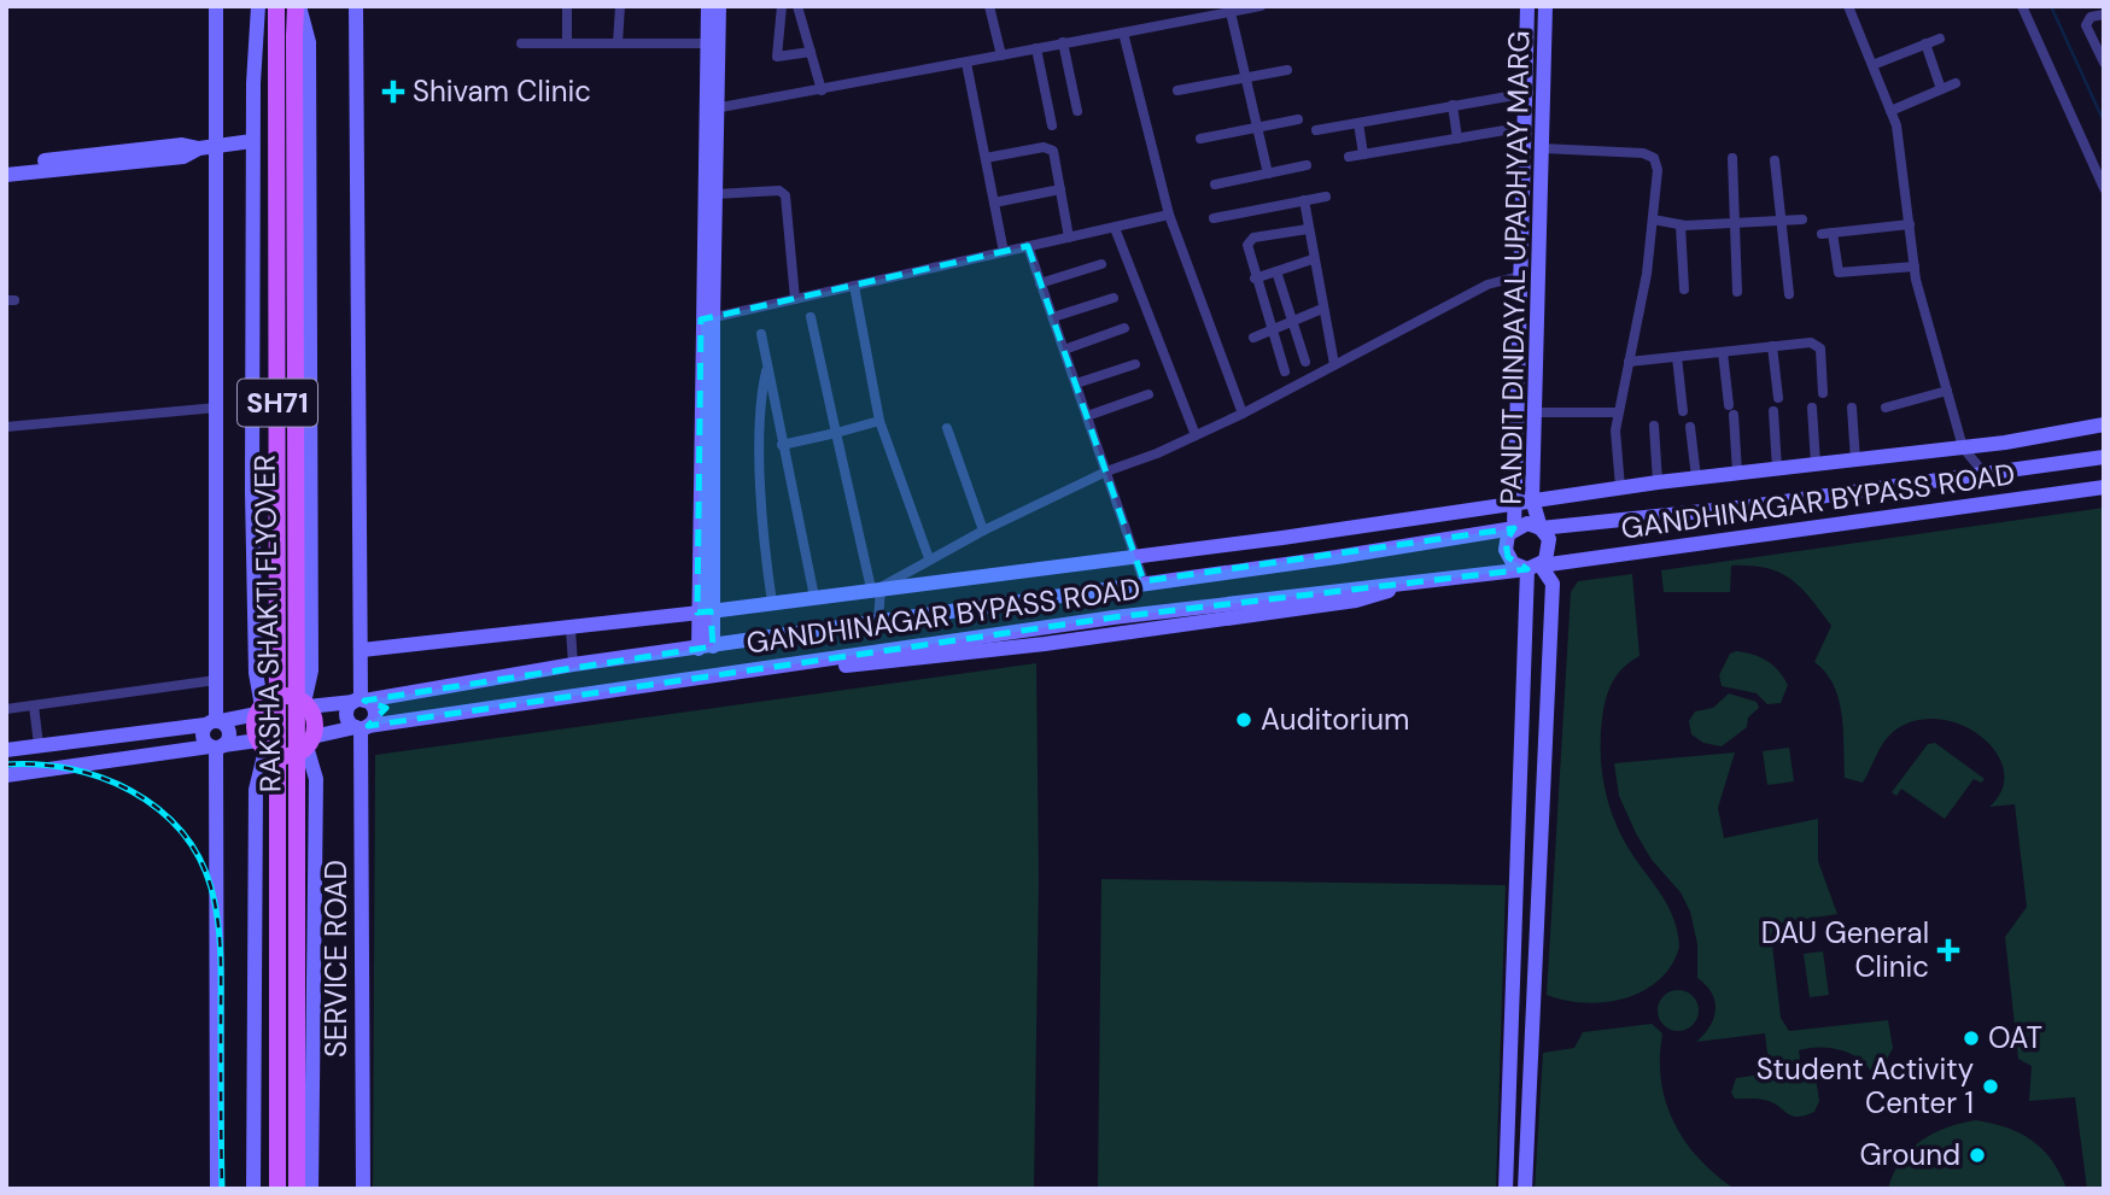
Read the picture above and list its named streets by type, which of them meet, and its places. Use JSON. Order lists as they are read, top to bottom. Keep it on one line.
{"streets":{"main road":["SH71","RAKSHA SHAKTI FLYOVER"],"street":["PANDIT DINDAYAL UPADHYAY MARG","GANDHINAGAR BYPASS ROAD","SERVICE ROAD"]},"crossings":[["PANDIT DINDAYAL UPADHYAY MARG","GANDHINAGAR BYPASS ROAD"],["GANDHINAGAR BYPASS ROAD","SERVICE ROAD"]],"places":{"health":["Shivam Clinic","DAU General Clinic"],"other":["Auditorium","OAT","Student Activity Center 1","Ground"]}}
